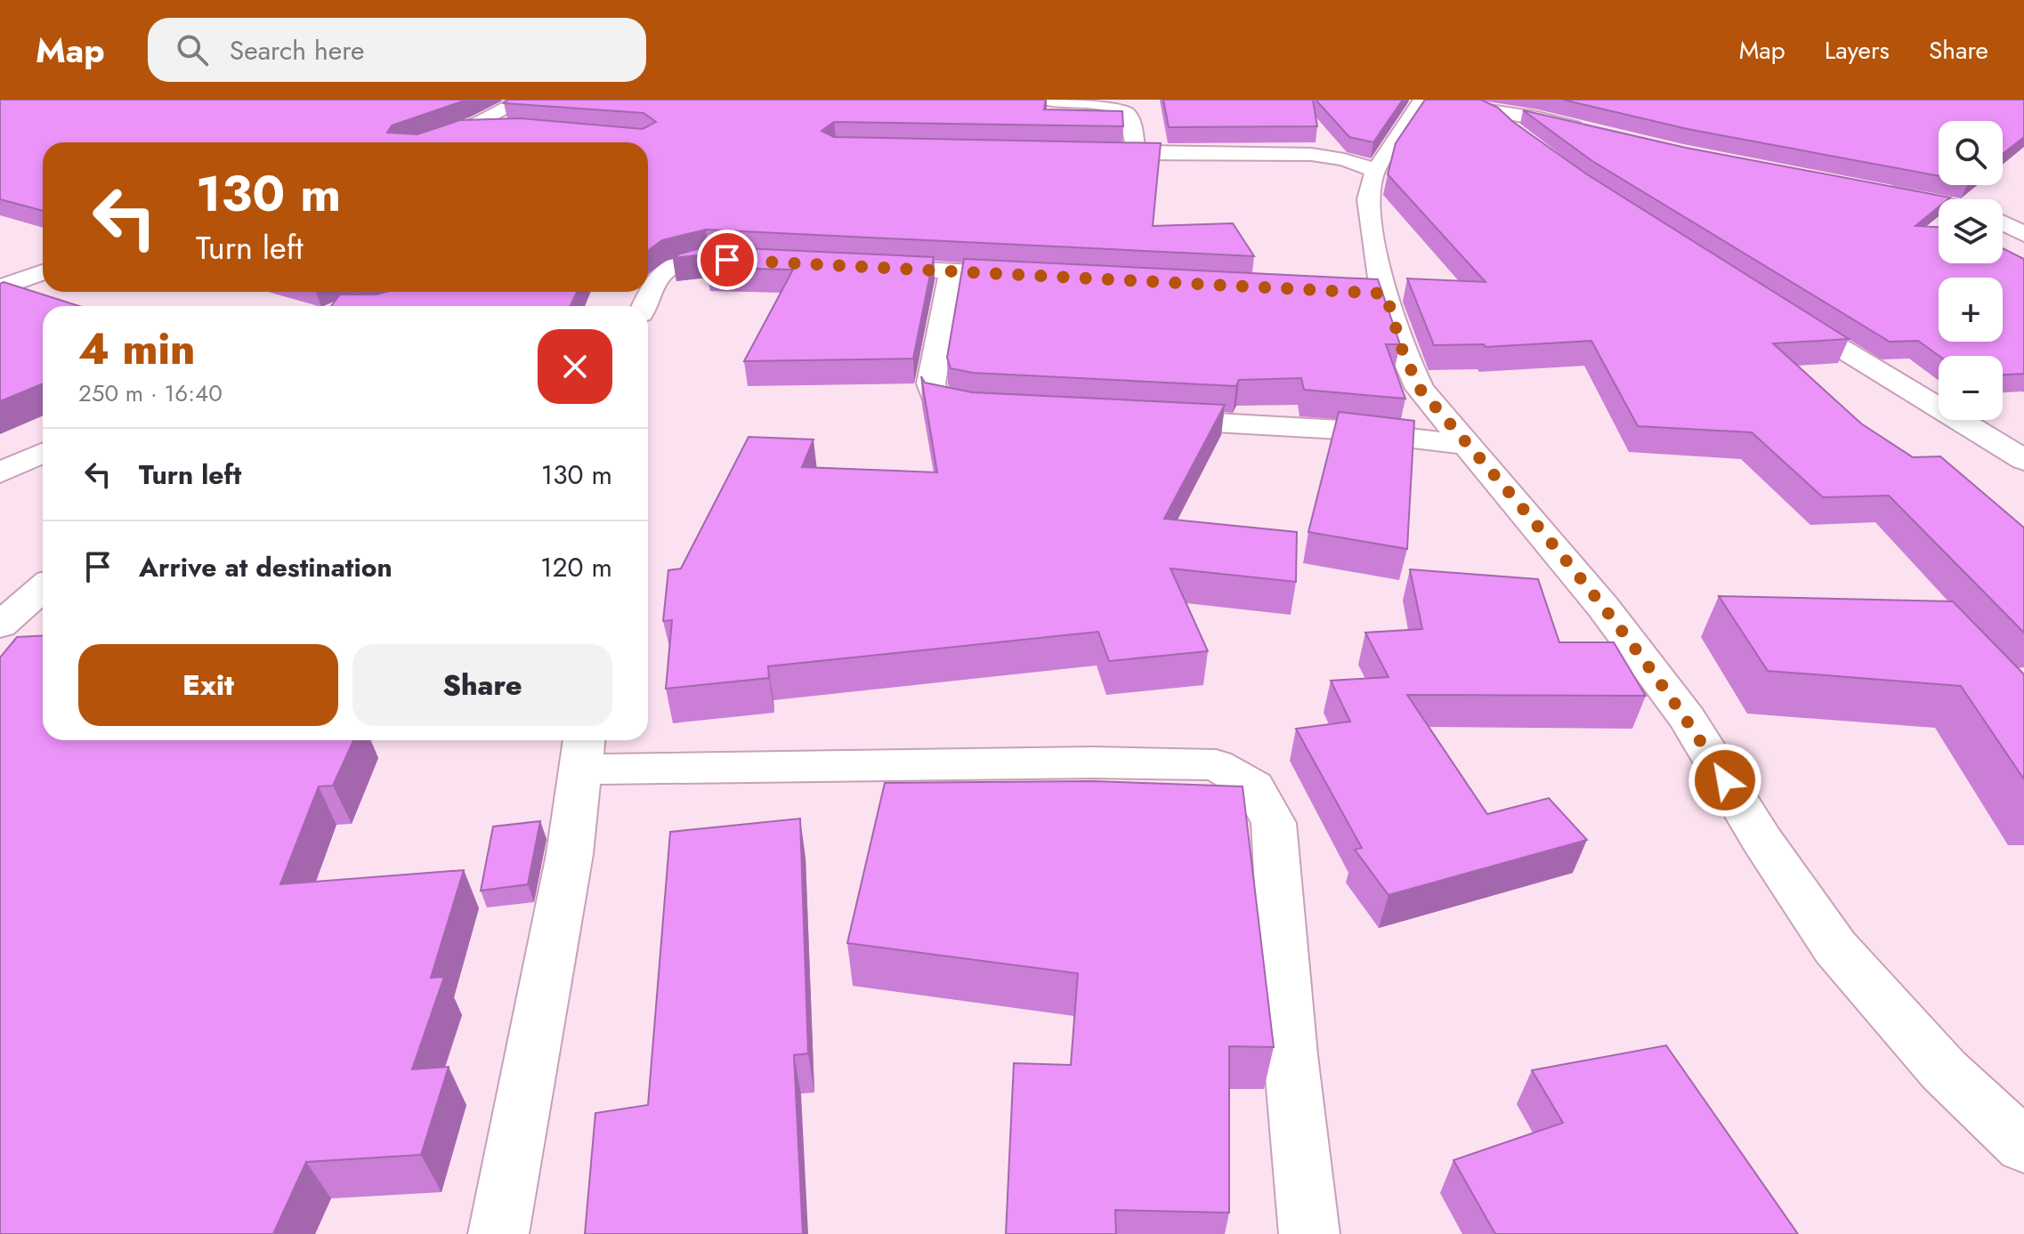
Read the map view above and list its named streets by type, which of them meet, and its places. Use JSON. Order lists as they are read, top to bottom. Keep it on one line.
{"page":{"header":"Map","search":"Search here","nav":["Map","Layers","Share"],"map_buttons":["+","−"],"turn":["130 m","Turn left"],"heading":["4 min","250 m · 16:40"],"list":[{"name":"Turn left","value":"130 m"},{"name":"Arrive at destination","value":"120 m"}],"buttons":["Exit","Share"]}}
